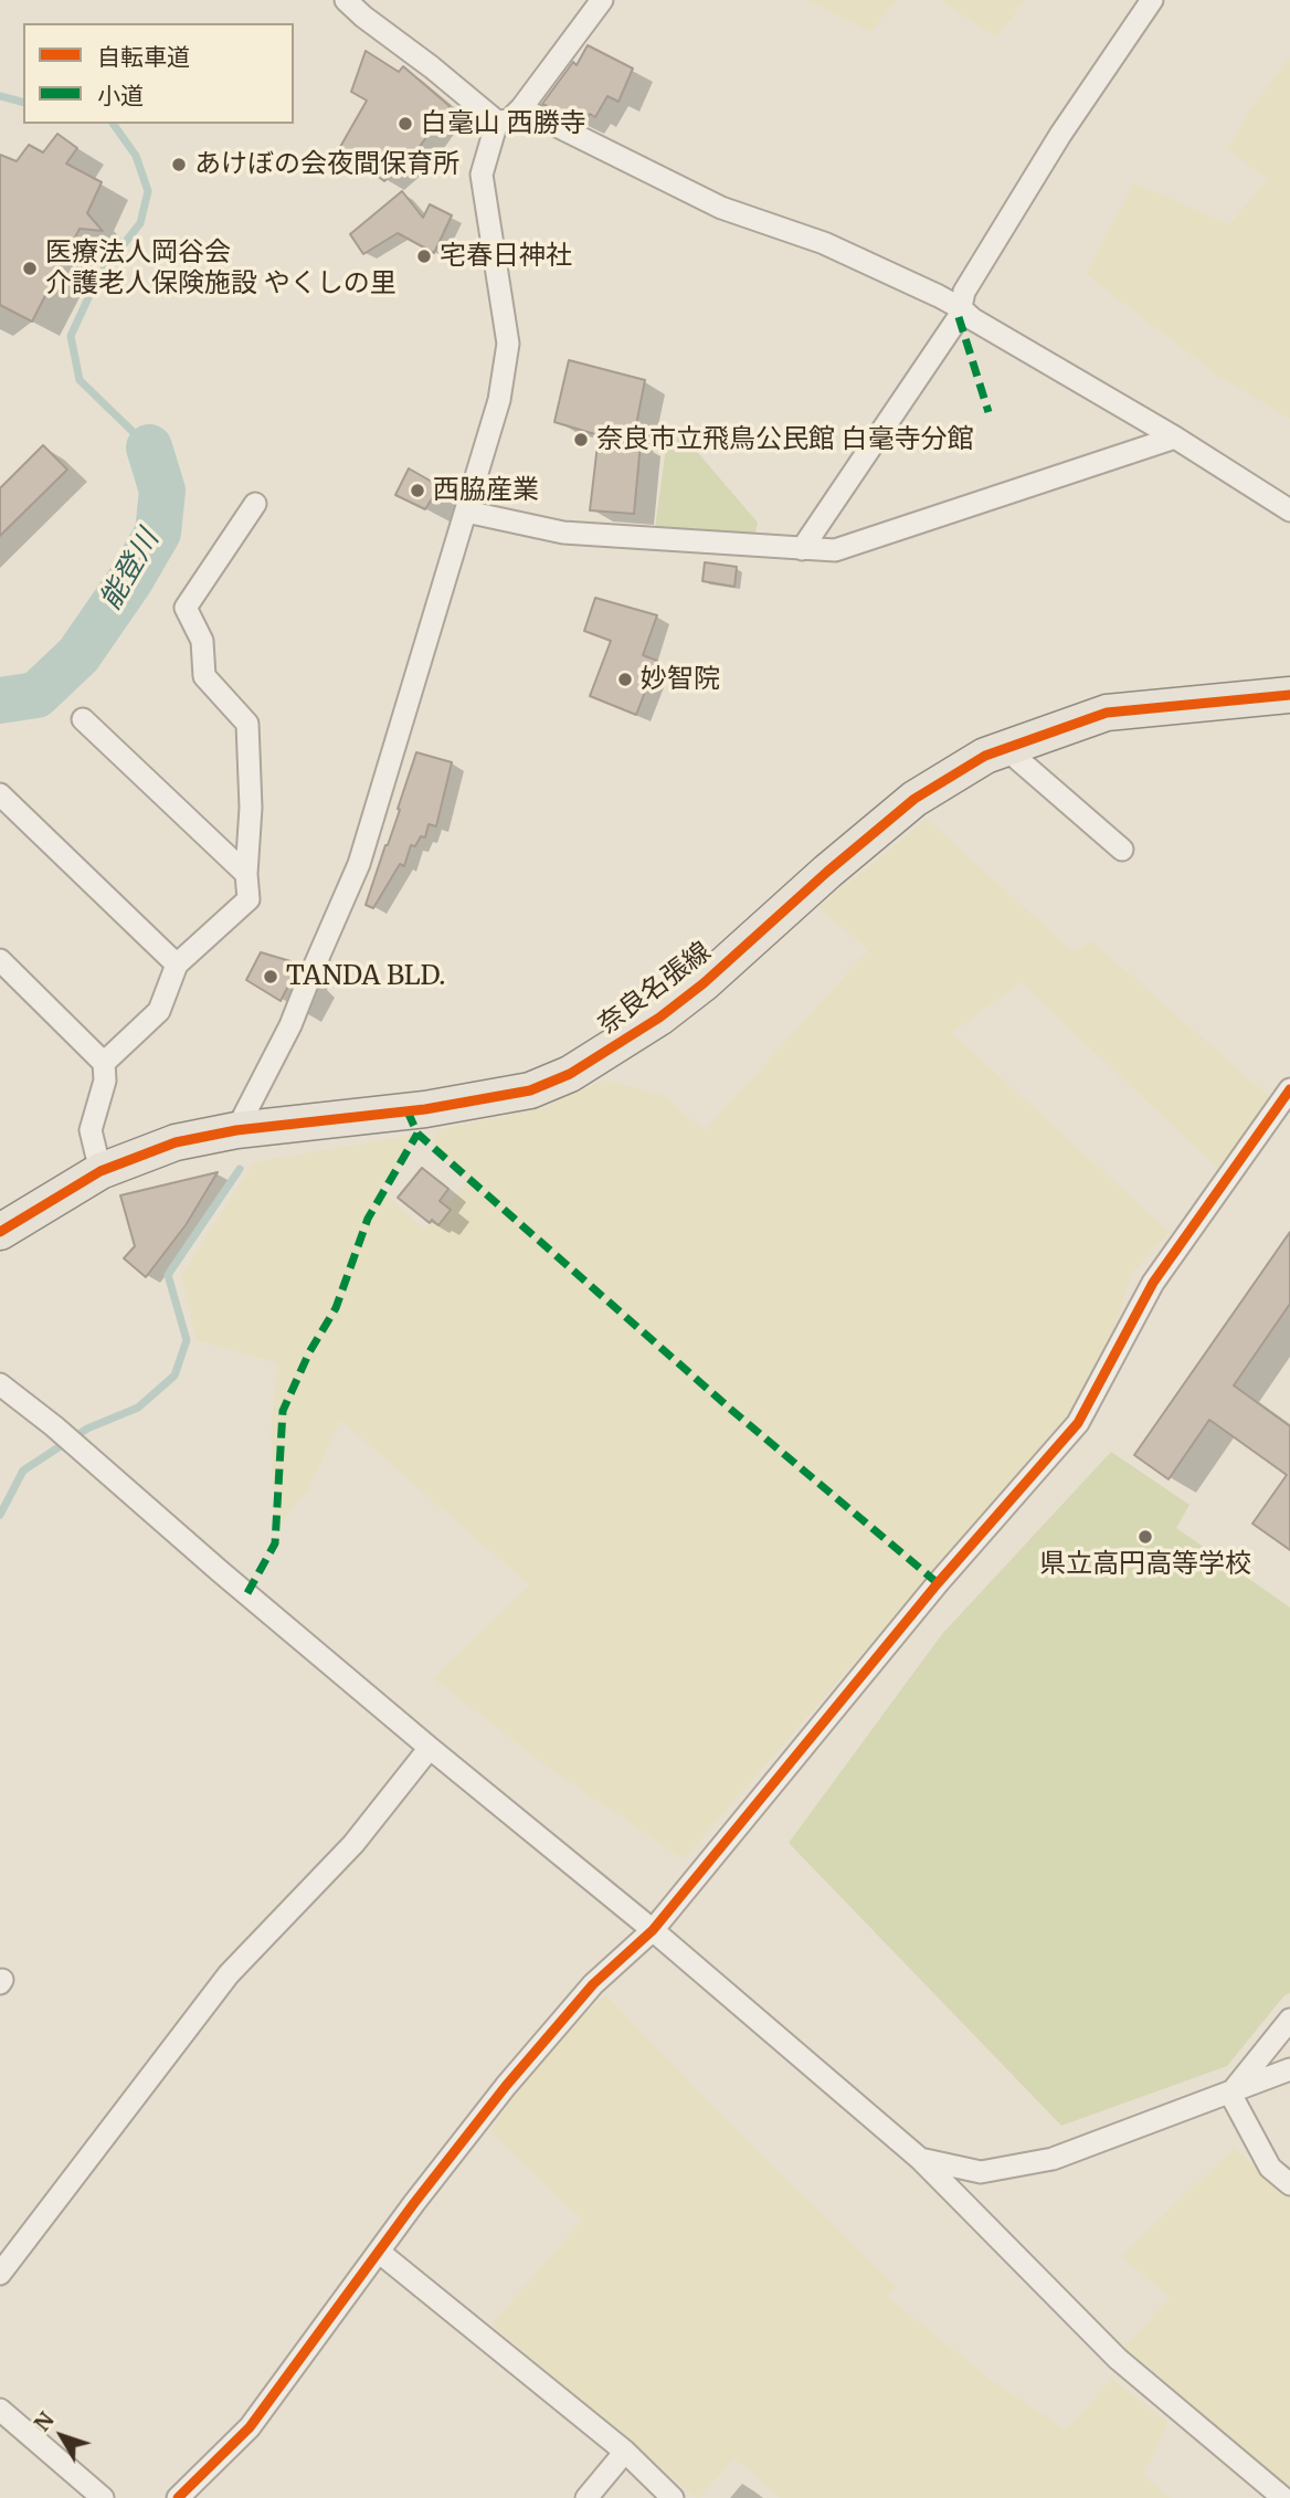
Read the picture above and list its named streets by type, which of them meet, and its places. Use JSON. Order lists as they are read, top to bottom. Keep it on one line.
{"streets":{"main road":["奈良名張線"]},"water":["能登川"],"places":["白毫山 西勝寺","あけぼの会夜間保育所","宅春日神社","医療法人岡谷会 介護老人保険施設 やくしの里","奈良市立飛鳥公民館 白毫寺分館","西脇産業","妙智院","TANDA BLD.","県立高円高等学校"],"legend":["自転車道","小道"],"north":"top left"}
